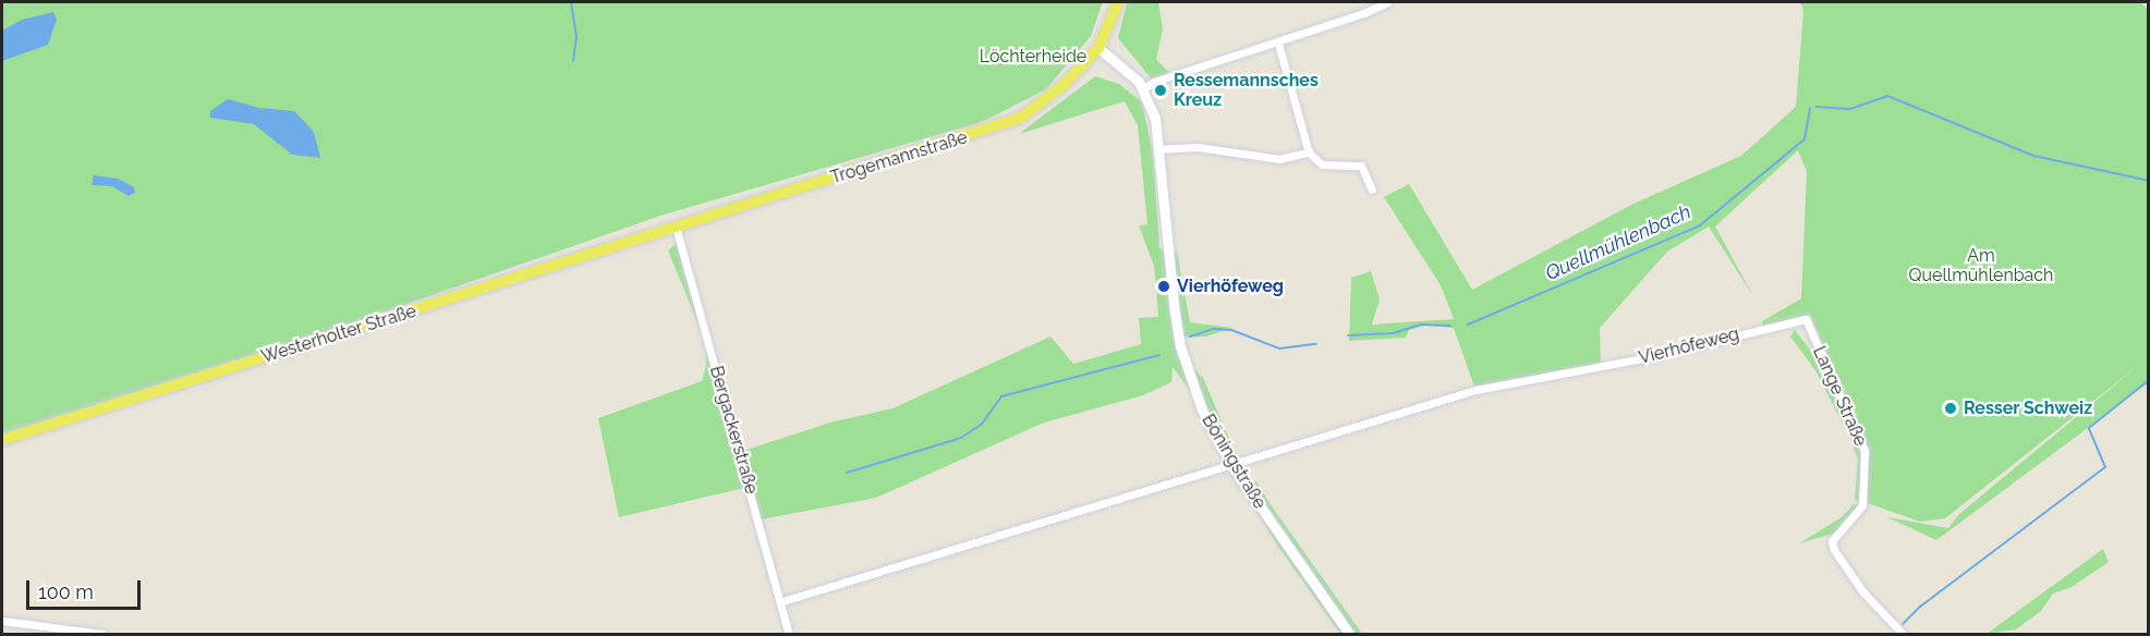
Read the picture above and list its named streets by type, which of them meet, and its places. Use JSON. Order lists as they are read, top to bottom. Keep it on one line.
{"streets":{"main road":["Trogemannstraße","Westerholter Straße","Böningstraße"],"street":["Vierhöfeweg","Lange Straße","Bergackerstraße"]},"crossings":[["Trogemannstraße","Westerholter Straße"],["Trogemannstraße","Bergackerstraße"],["Trogemannstraße","Böningstraße"],["Westerholter Straße","Bergackerstraße"],["Vierhöfeweg","Lange Straße"],["Vierhöfeweg","Bergackerstraße"],["Vierhöfeweg","Böningstraße"]],"water":["Quellmühlenbach"],"parks":["Löchterheide","Am Quellmühlenbach"],"places":["Ressemannsches Kreuz","Vierhöfeweg","Resser Schweiz"],"scale_bar":"100 m"}
